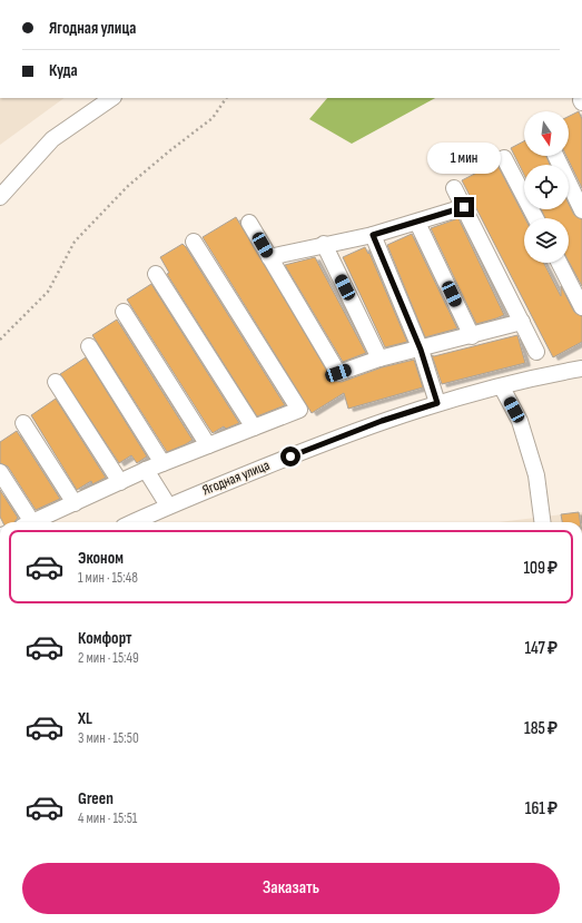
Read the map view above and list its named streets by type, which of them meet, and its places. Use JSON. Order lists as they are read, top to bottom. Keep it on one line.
{"streets":{"street":["Ягодная улица"]},"north":"bottom","page":{"banner":["Ягодная улица","Куда"],"bubble":"1 мин","list":[{"name":"Эконом","note":"1 мин · 15:48","value":"109 ₽"},{"name":"Комфорт","note":"2 мин · 15:49","value":"147 ₽"},{"name":"XL","note":"3 мин · 15:50","value":"185 ₽"},{"name":"Green","note":"4 мин · 15:51","value":"161 ₽"}],"buttons":"Заказать"}}
